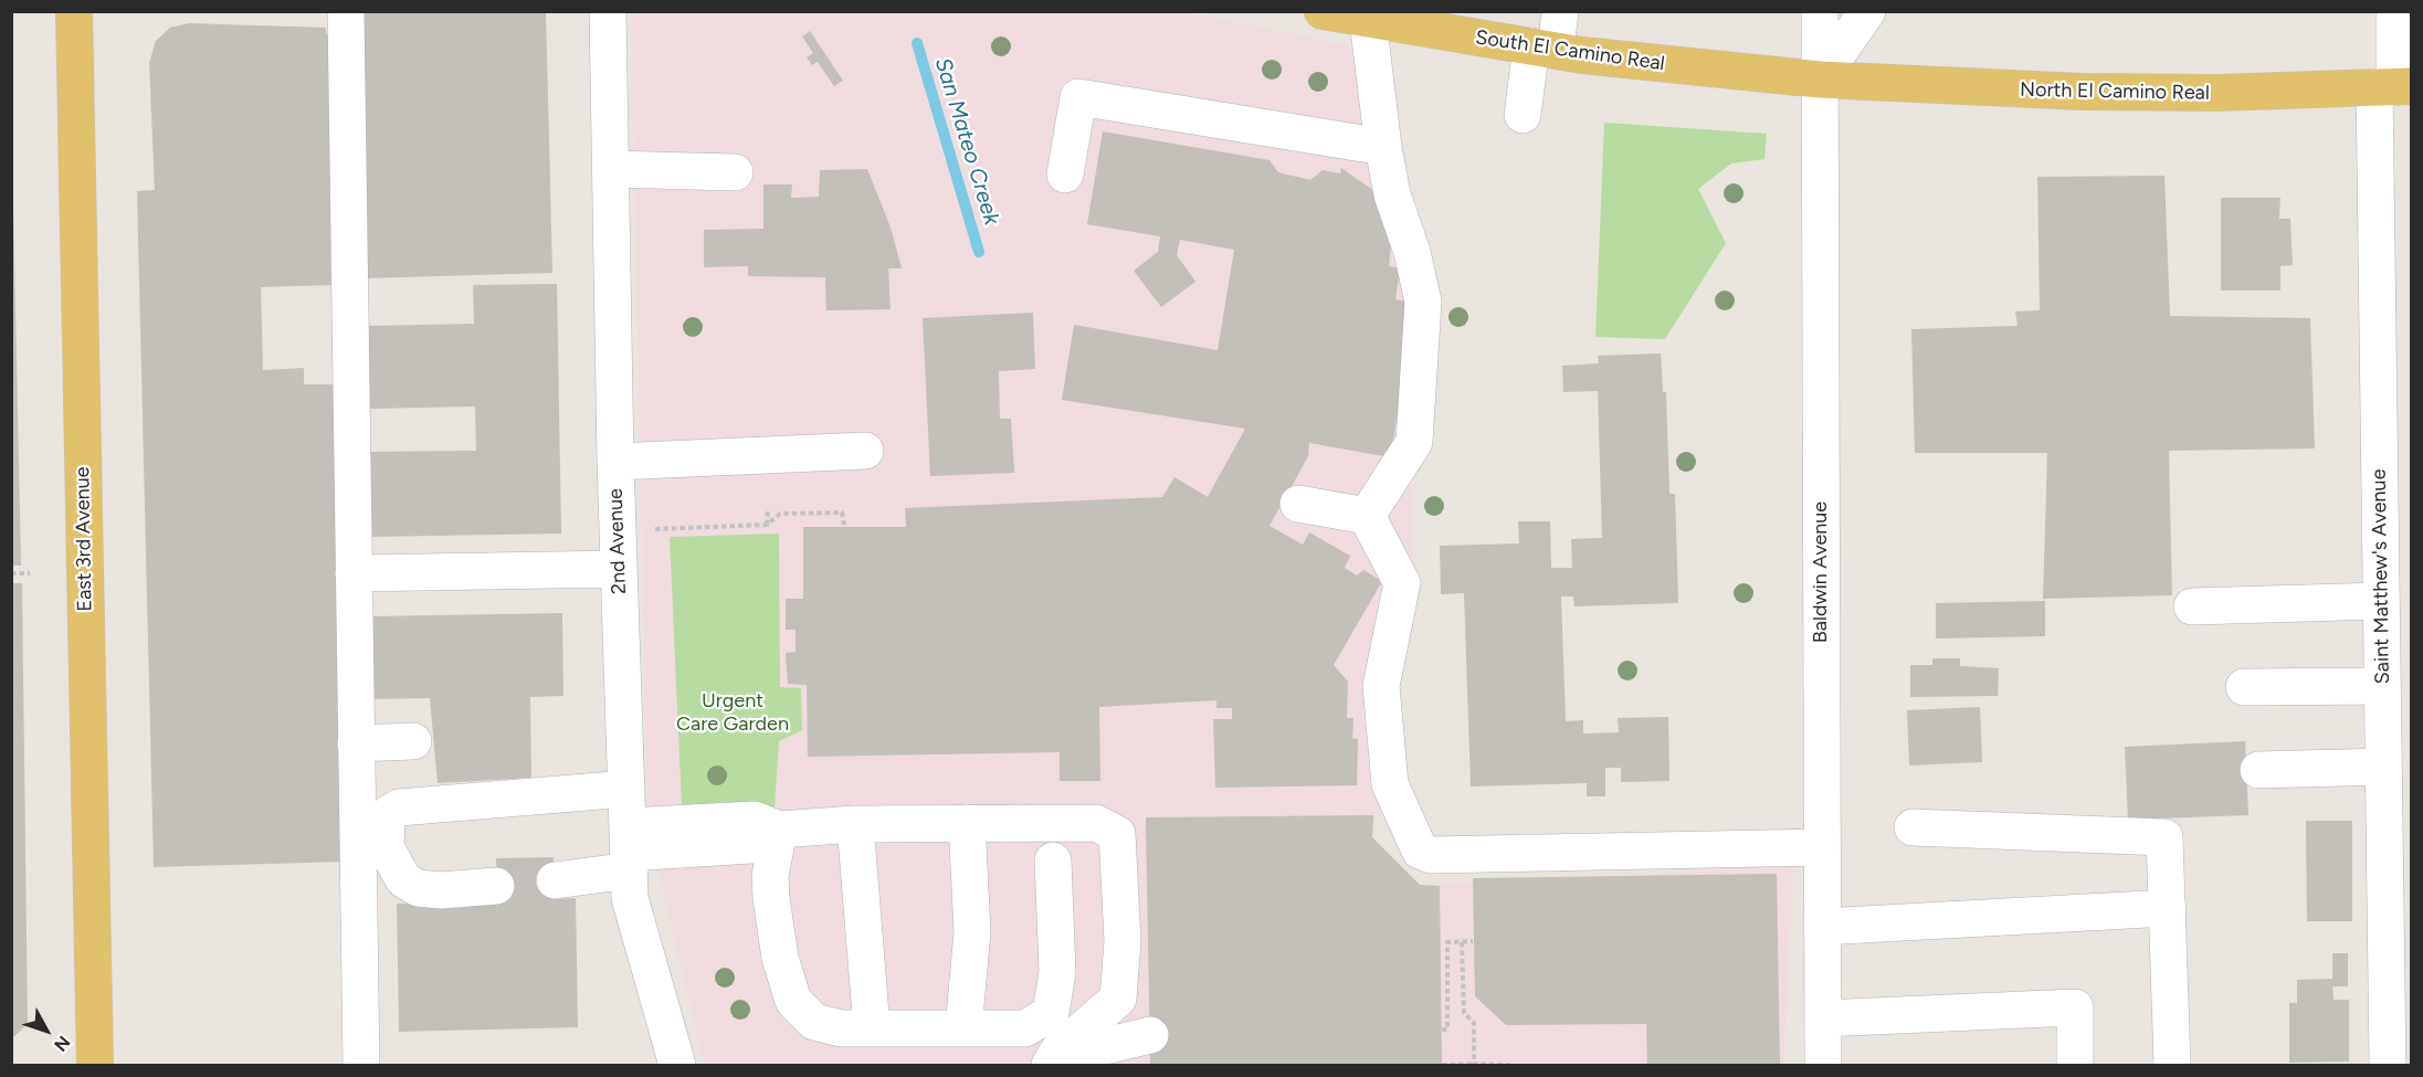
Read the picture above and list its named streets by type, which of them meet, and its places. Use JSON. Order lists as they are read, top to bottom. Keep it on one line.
{"streets":{"main road":["South El Camino Real","North El Camino Real","East 3rd Avenue"],"street":["2nd Avenue","Baldwin Avenue","Saint Matthew's Avenue"]},"crossings":[["South El Camino Real","North El Camino Real"],["South El Camino Real","Baldwin Avenue"],["North El Camino Real","Baldwin Avenue"],["North El Camino Real","Saint Matthew's Avenue"]],"water":["San Mateo Creek"],"parks":["Urgent Care Garden"],"north":"bottom right"}
